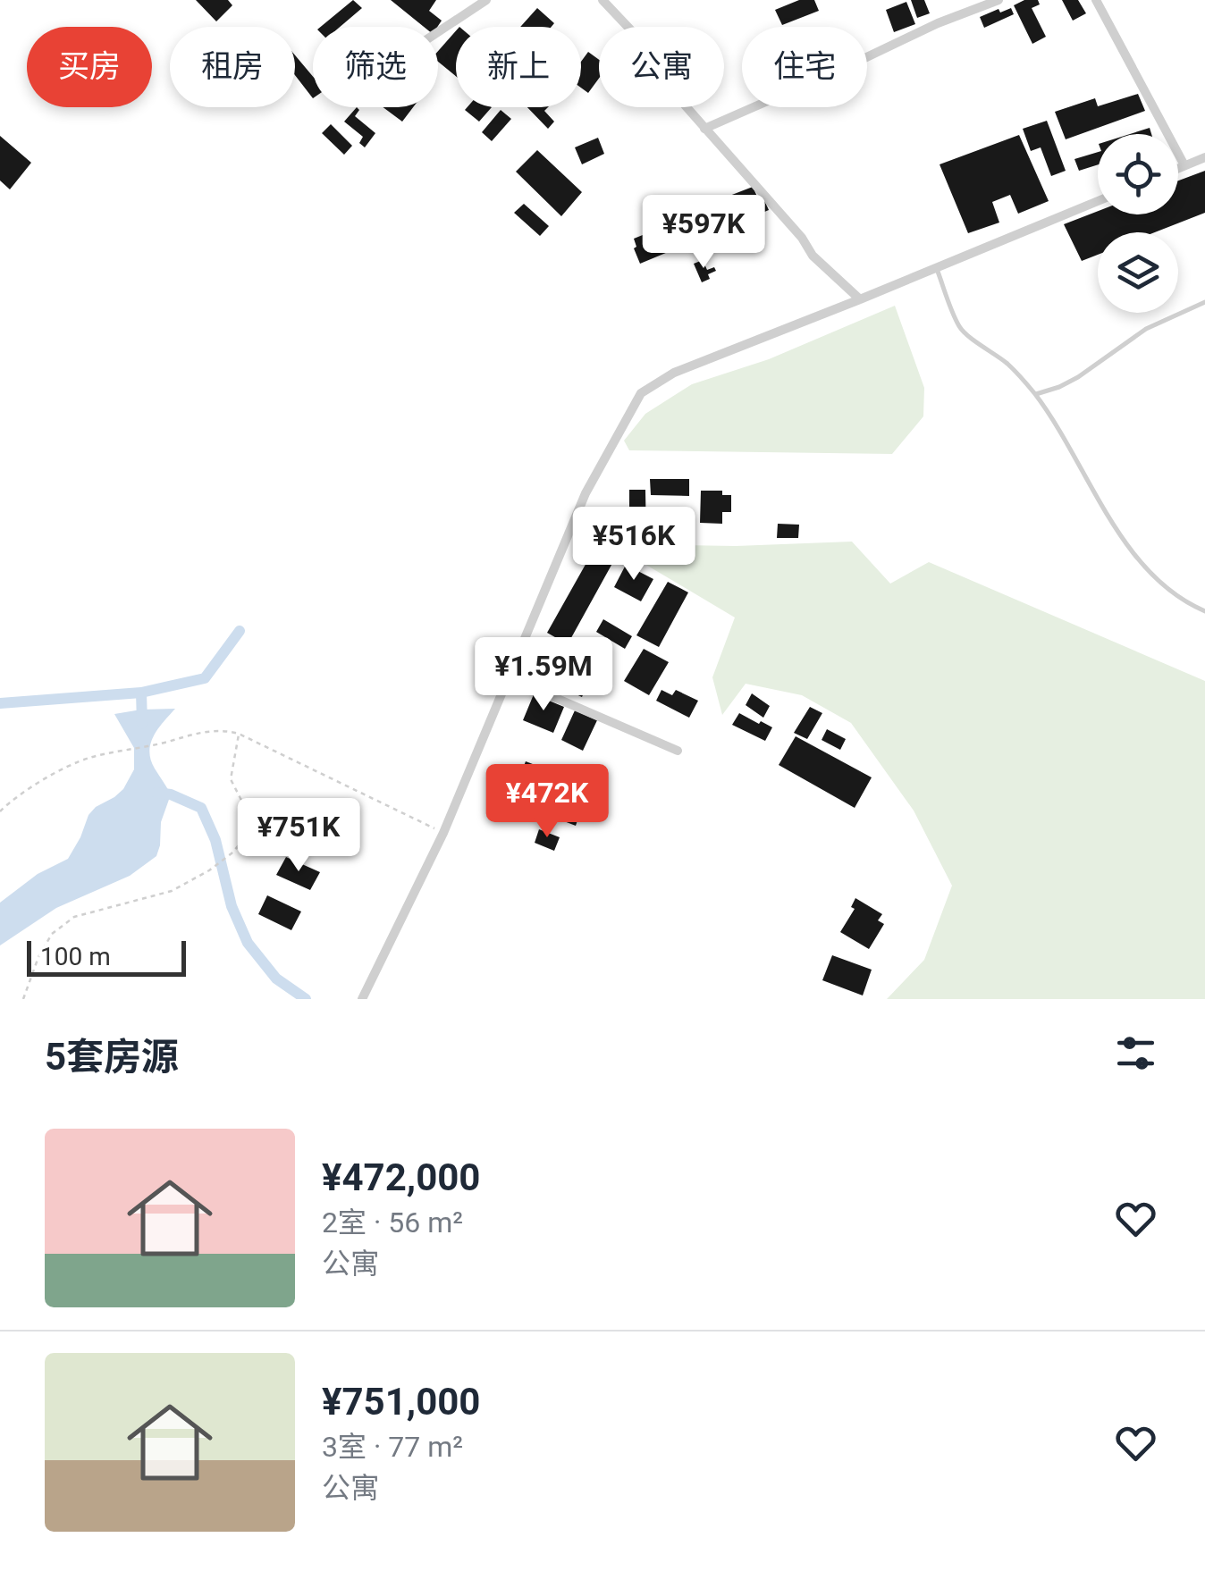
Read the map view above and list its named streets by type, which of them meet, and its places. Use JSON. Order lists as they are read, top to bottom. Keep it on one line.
{"scale_bar":"100 m","page":{"chip":["买房","租房","筛选","新上","公寓","住宅"],"price":["¥597K","¥516K","¥1.59M","¥472K","¥751K"],"scale":"100 m","heading":"5套房源","list":[{"name":"¥472,000","note":"2室 · 56 m² · 公寓"},{"name":"¥751,000","note":"3室 · 77 m² · 公寓"}]}}
